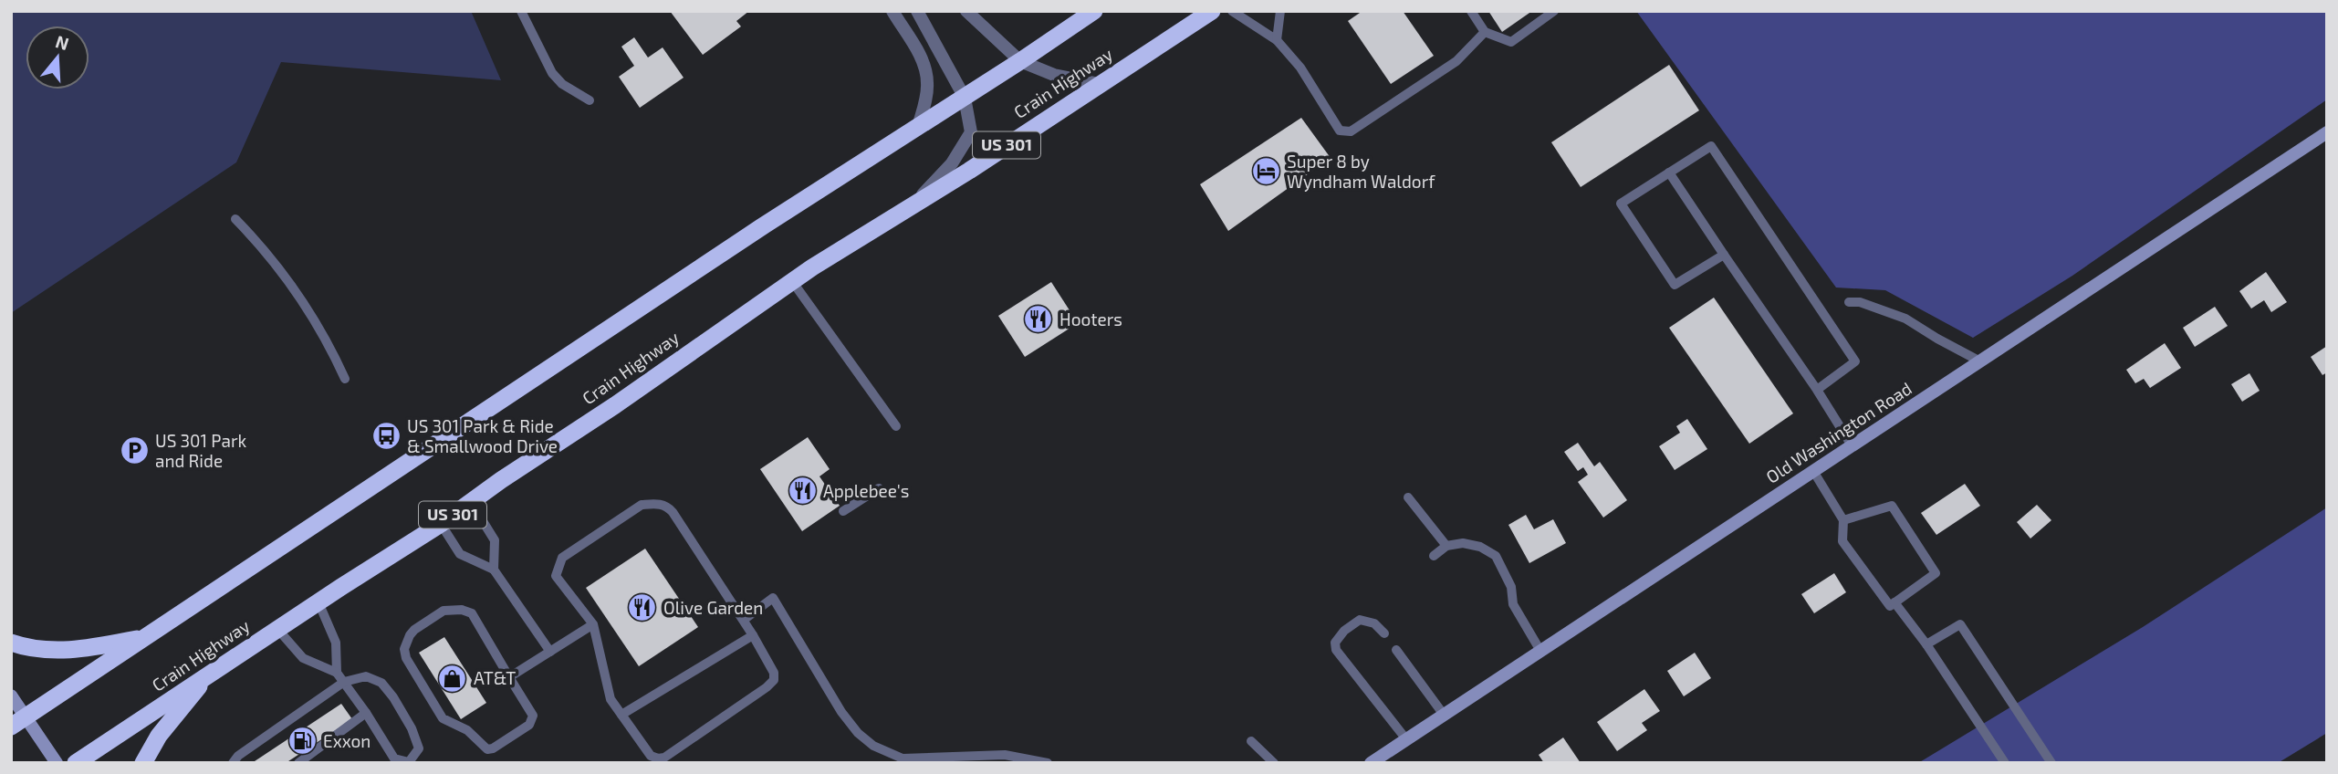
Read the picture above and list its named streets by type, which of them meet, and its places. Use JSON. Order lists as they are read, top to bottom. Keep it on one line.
{"streets":{"highway":["Crain Highway","US 301"],"main road":["Old Washington Road"]},"places":{"hotel":["Super 8 by Wyndham Waldorf"],"restaurant":["Hooters","Applebee's","Olive Garden"],"bus stop":["US 301 Park & Ride & Smallwood Drive"],"parking":["US 301 Park and Ride"],"shop":["AT&T"],"fuel station":["Exxon"]},"north":"top"}
